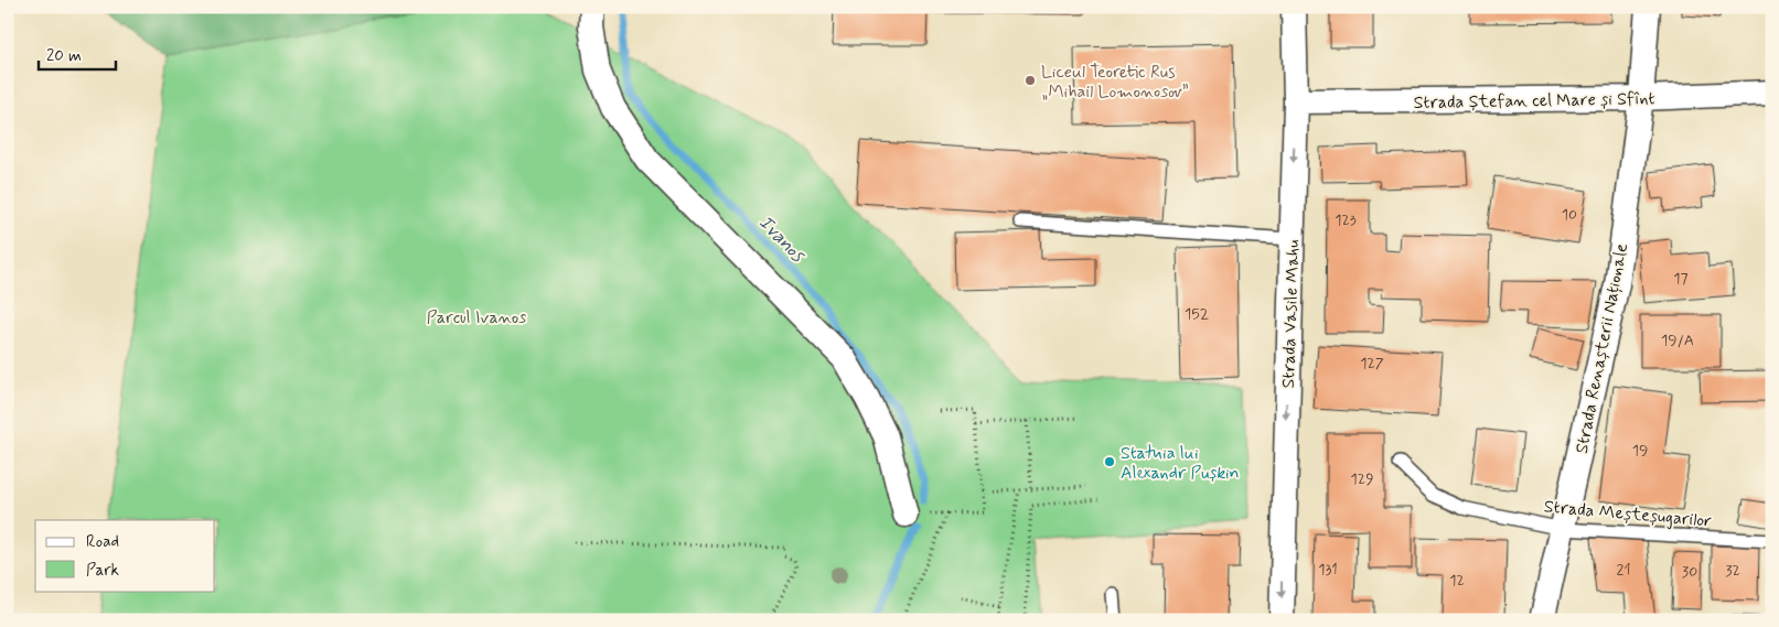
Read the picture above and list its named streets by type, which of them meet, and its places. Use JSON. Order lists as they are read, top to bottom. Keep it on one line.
{"streets":{"street":["Strada Ștefan cel Mare și Sfînt","Strada Vasile Mahu","Strada Renașterii Naționale"],"lane":["Strada Meșteșugarilor"]},"crossings":[["Strada Ștefan cel Mare și Sfînt","Strada Vasile Mahu"],["Strada Ștefan cel Mare și Sfînt","Strada Renașterii Naționale"],["Strada Renașterii Naționale","Strada Meșteșugarilor"]],"one_way":["Strada Vasile Mahu"],"water":["Ivanos"],"parks":["Parcul Ivanos"],"places":["Liceul Teoretic Rus „Mihail Lomonosov”","Statuia lui Alexandr Pușkin"],"house_numbers":["10","123","17","152","19/A","127","19","129","131","21","32","30","12"],"legend":["Road","Park"],"scale_bar":"20 m"}
